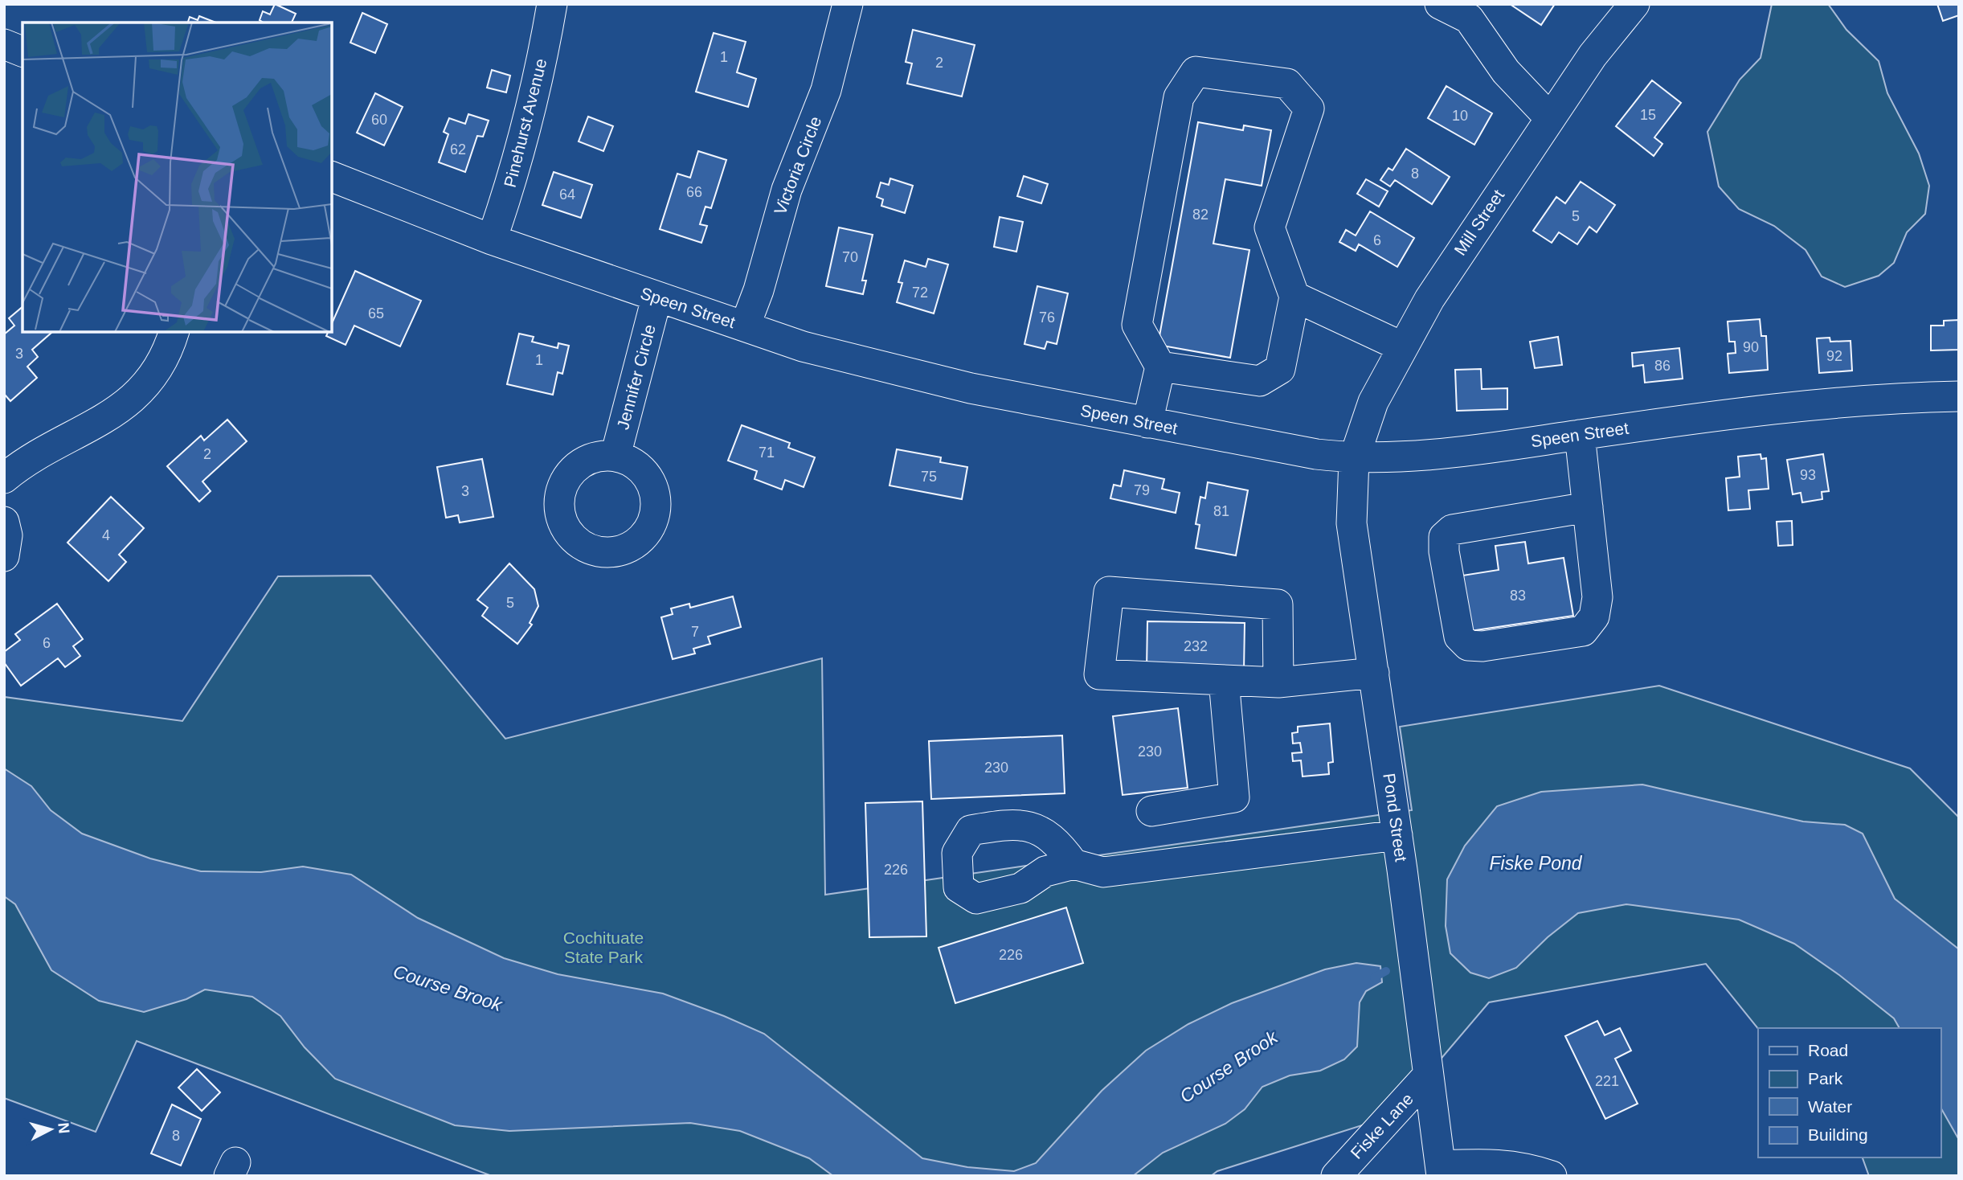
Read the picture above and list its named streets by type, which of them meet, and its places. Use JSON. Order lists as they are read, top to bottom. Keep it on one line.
{"streets":{"street":["Pinehurst Avenue","Victoria Circle","Mill Street","Speen Street","Jennifer Circle","Pond Street","Fiske Lane"]},"crossings":[["Pinehurst Avenue","Speen Street"],["Victoria Circle","Speen Street"],["Mill Street","Speen Street"],["Mill Street","Pond Street"],["Speen Street","Jennifer Circle"],["Speen Street","Pond Street"],["Pond Street","Fiske Lane"]],"water":["Fiske Pond","Course Brook"],"parks":["Cochituate State Park"],"house_numbers":["1","2","15","10","60","62","8","66","64","82","5","6","70","72","65","76","90","3","92","1","86","71","2","93","75","79","3","81","4","83","5","7","6","232","230","230","226","226","221","8"],"legend":["Road","Park","Water","Building"],"north":"right"}
